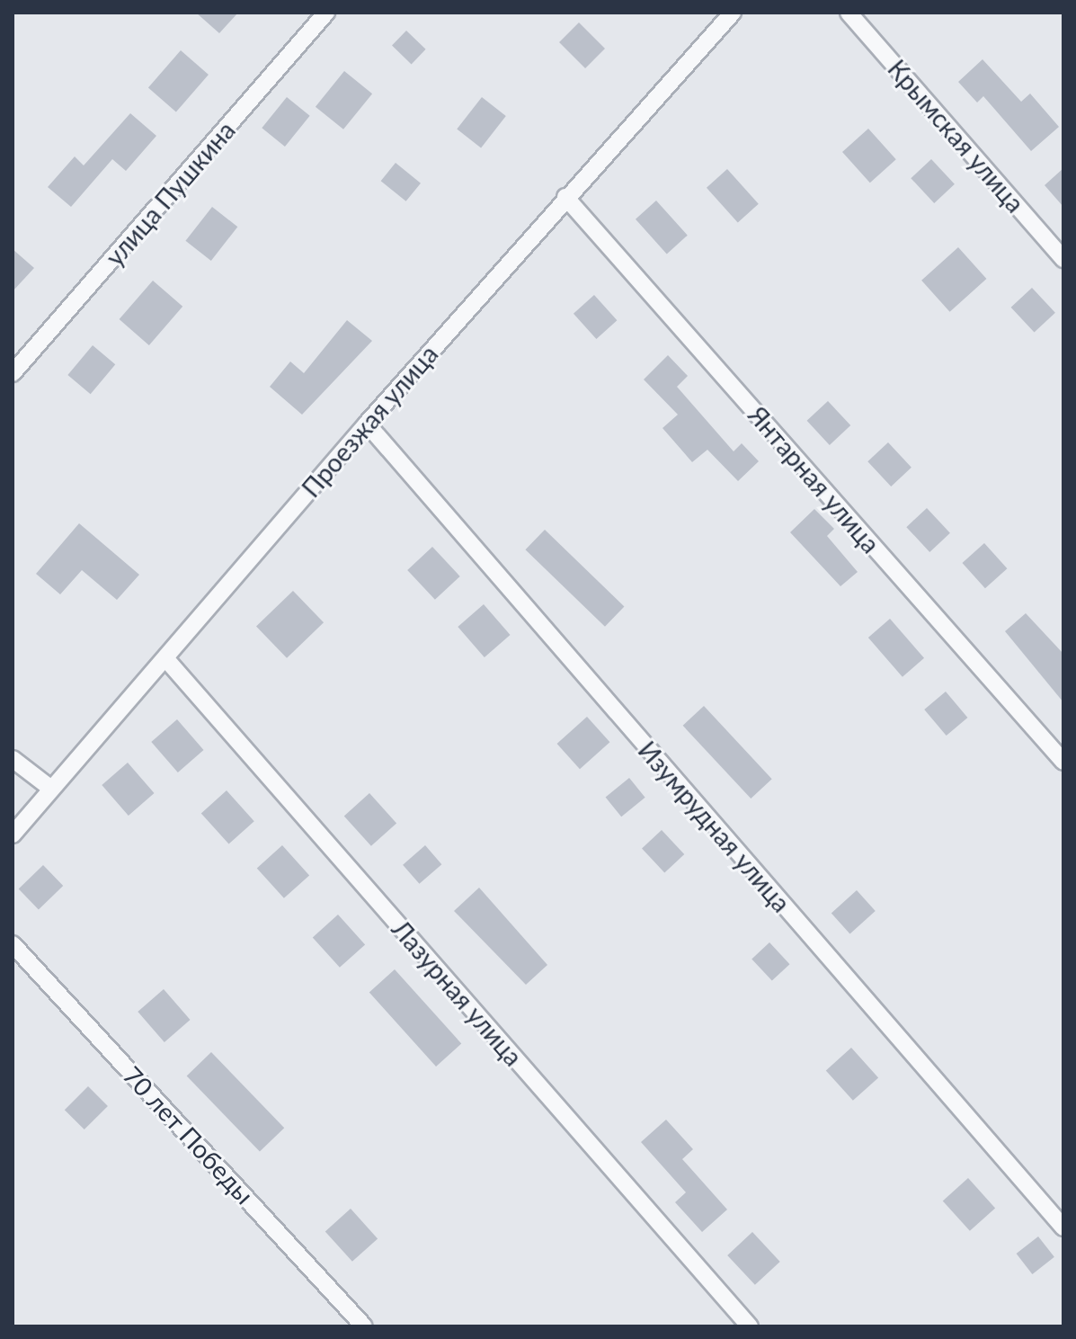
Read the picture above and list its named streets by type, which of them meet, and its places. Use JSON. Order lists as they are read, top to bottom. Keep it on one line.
{"streets":{"street":["Крымская улица","улица Пушкина","Проезжая улица","Янтарная улица","Изумрудная улица","Лазурная улица","70 лет Победы"]},"crossings":[["Проезжая улица","Янтарная улица"],["Проезжая улица","Изумрудная улица"],["Проезжая улица","Лазурная улица"]]}
